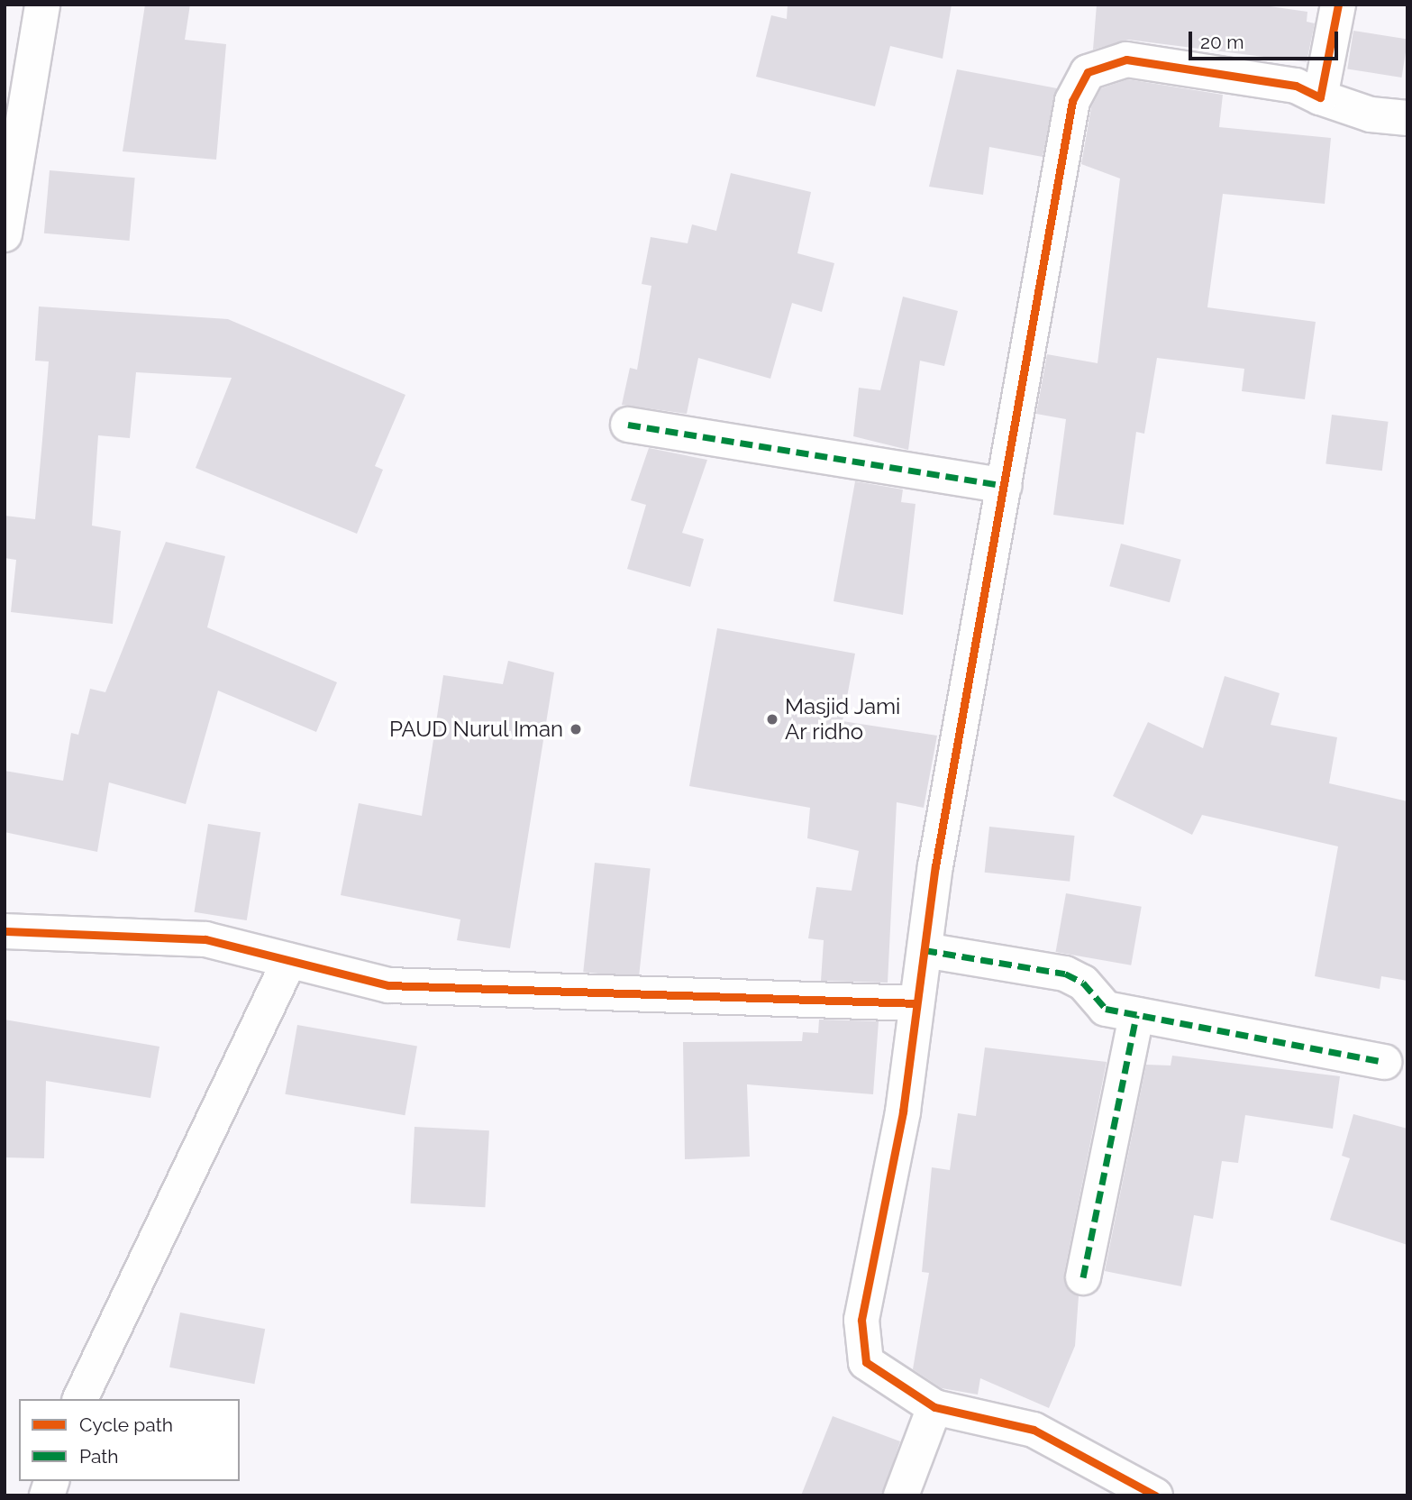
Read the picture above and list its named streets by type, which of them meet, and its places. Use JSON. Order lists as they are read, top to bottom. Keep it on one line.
{"places":["Masjid Jami Ar ridho","PAUD Nurul Iman"],"legend":["Cycle path","Path"],"scale_bar":"20 m"}
